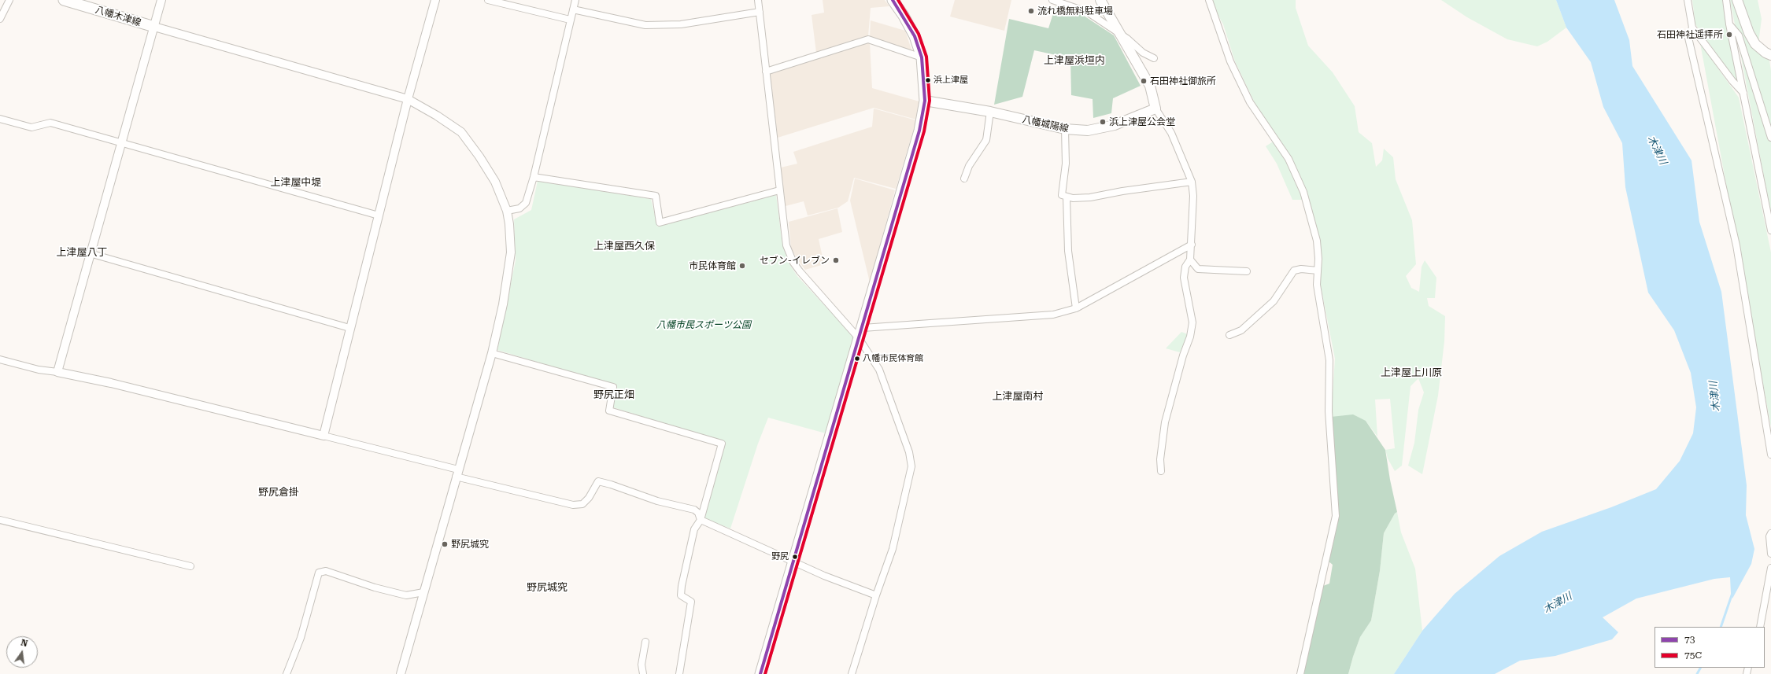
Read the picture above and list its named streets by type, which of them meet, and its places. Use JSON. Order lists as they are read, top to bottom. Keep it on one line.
{"streets":{"main road":["八幡木津線","八幡城陽線"]},"districts":["上津屋浜垣内","上津屋中堤","上津屋西久保","上津屋八丁","上津屋上川原","野尻正畑","上津屋南村","野尻倉掛","野尻城究"],"water":["木津川"],"parks":["八幡市民スポーツ公園"],"places":["流れ橋無料駐車場","石田神社遥拝所","浜上津屋","石田神社御旅所","浜上津屋公会堂","セブン-イレブン","市民体育館","八幡市民体育館","野尻城究","野尻"],"lines":["transit line 73","transit line 75C"],"legend":["73","75C"],"north":"top"}
